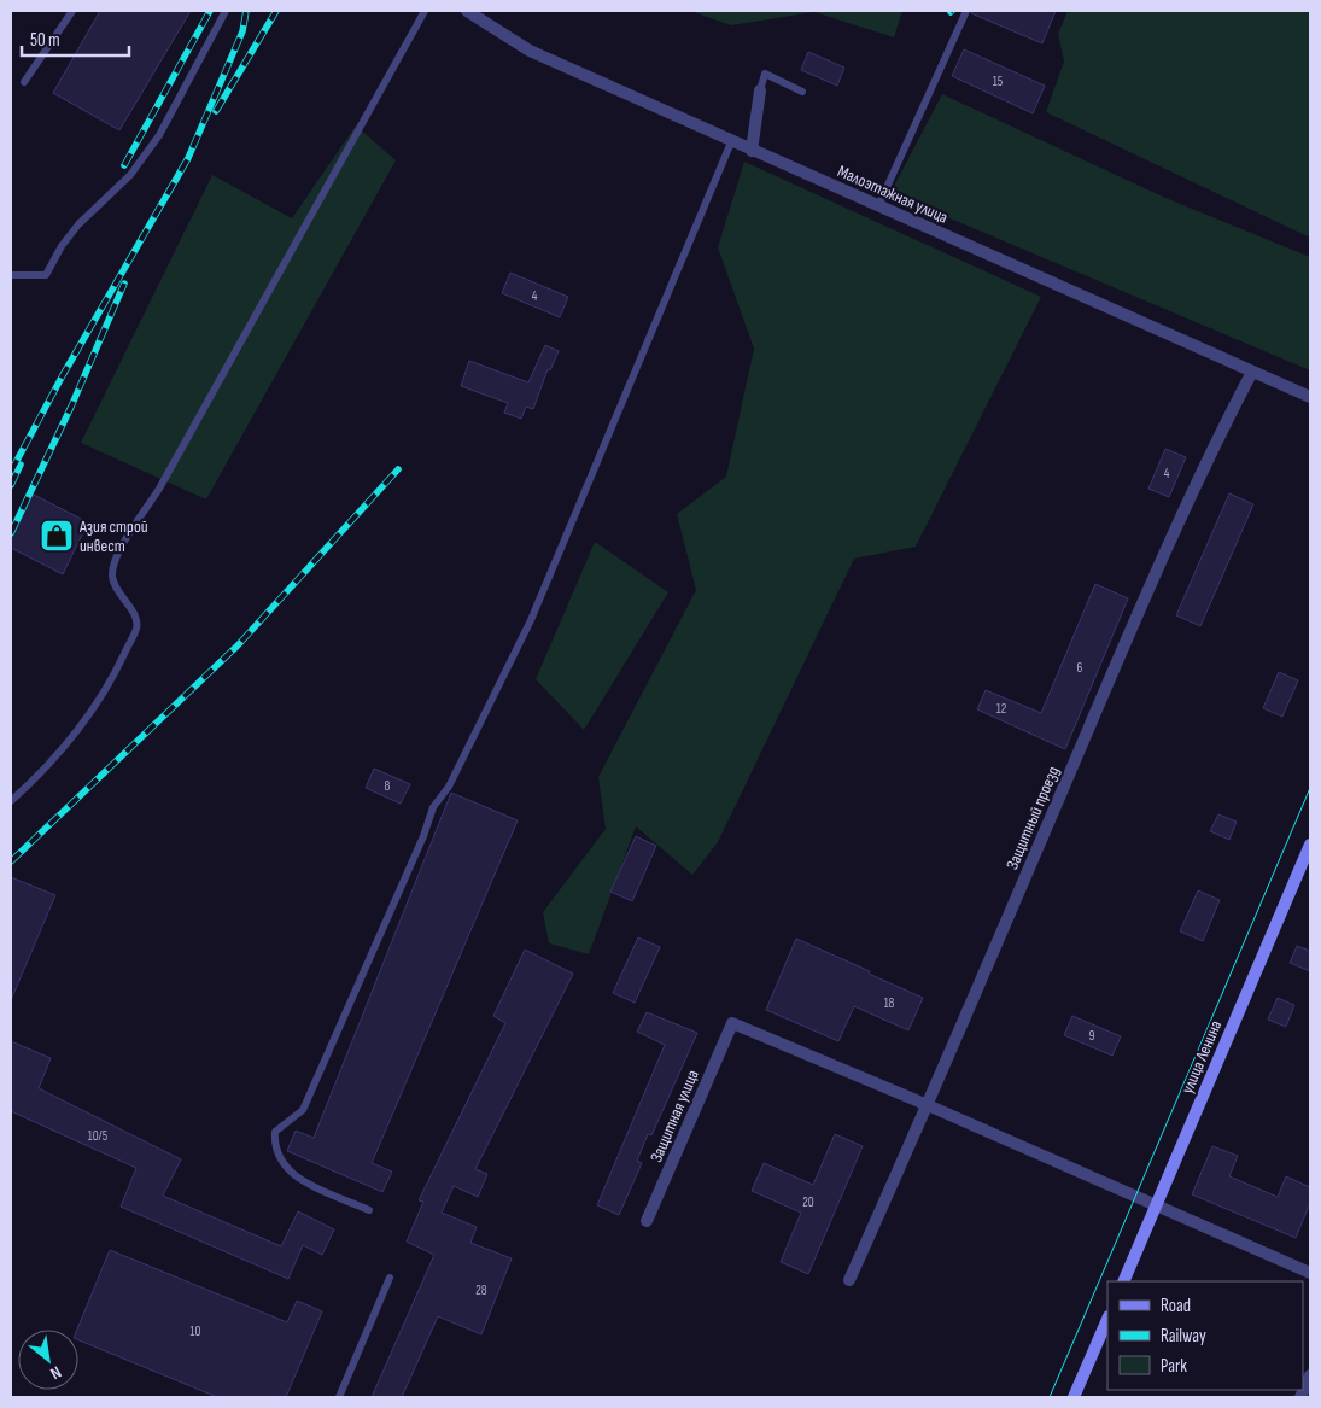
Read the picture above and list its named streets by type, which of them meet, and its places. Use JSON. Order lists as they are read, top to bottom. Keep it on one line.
{"streets":{"main road":["улица Ленина"],"street":["Малоэтажная улица","Защитный проезд","Защитная улица"]},"crossings":[["Малоэтажная улица","Защитный проезд"],["Защитный проезд","Защитная улица"]],"places":{"shop":["Азия строй инвест"]},"house_numbers":["15","4","4","6","12","8","18","9","10/5","20","28","10"],"legend":["Road","Railway","Park"],"scale_bar":"50 m","north":"bottom right"}
